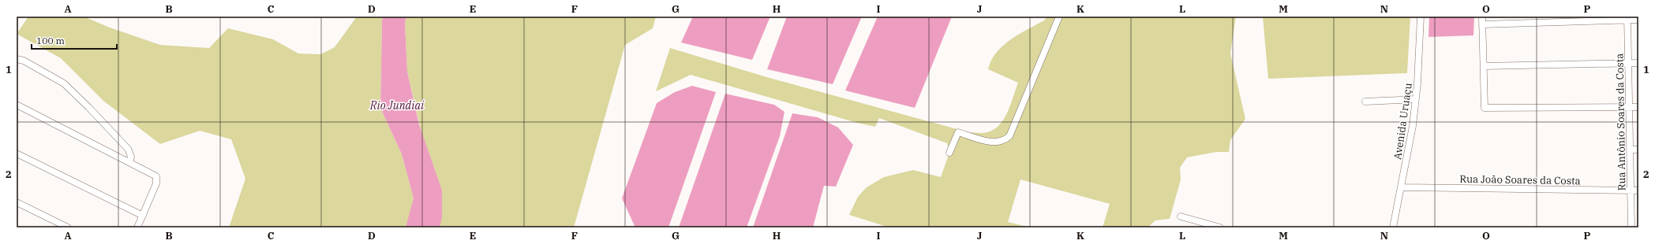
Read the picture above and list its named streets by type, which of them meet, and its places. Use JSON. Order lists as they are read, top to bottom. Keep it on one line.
{"streets":{"street":["Avenida Uruaçu","Rua Antônio Soares da Costa","Rua João Soares da Costa"]},"crossings":[["Avenida Uruaçu","Rua João Soares da Costa"],["Rua Antônio Soares da Costa","Rua João Soares da Costa"]],"water":["Rio Jundiaí"],"scale_bar":"100 m","grid":{"columns":["A","B","C","D","E","F","G","H","I","J","K","L","M","N","O","P"],"rows":["1","2"]}}
